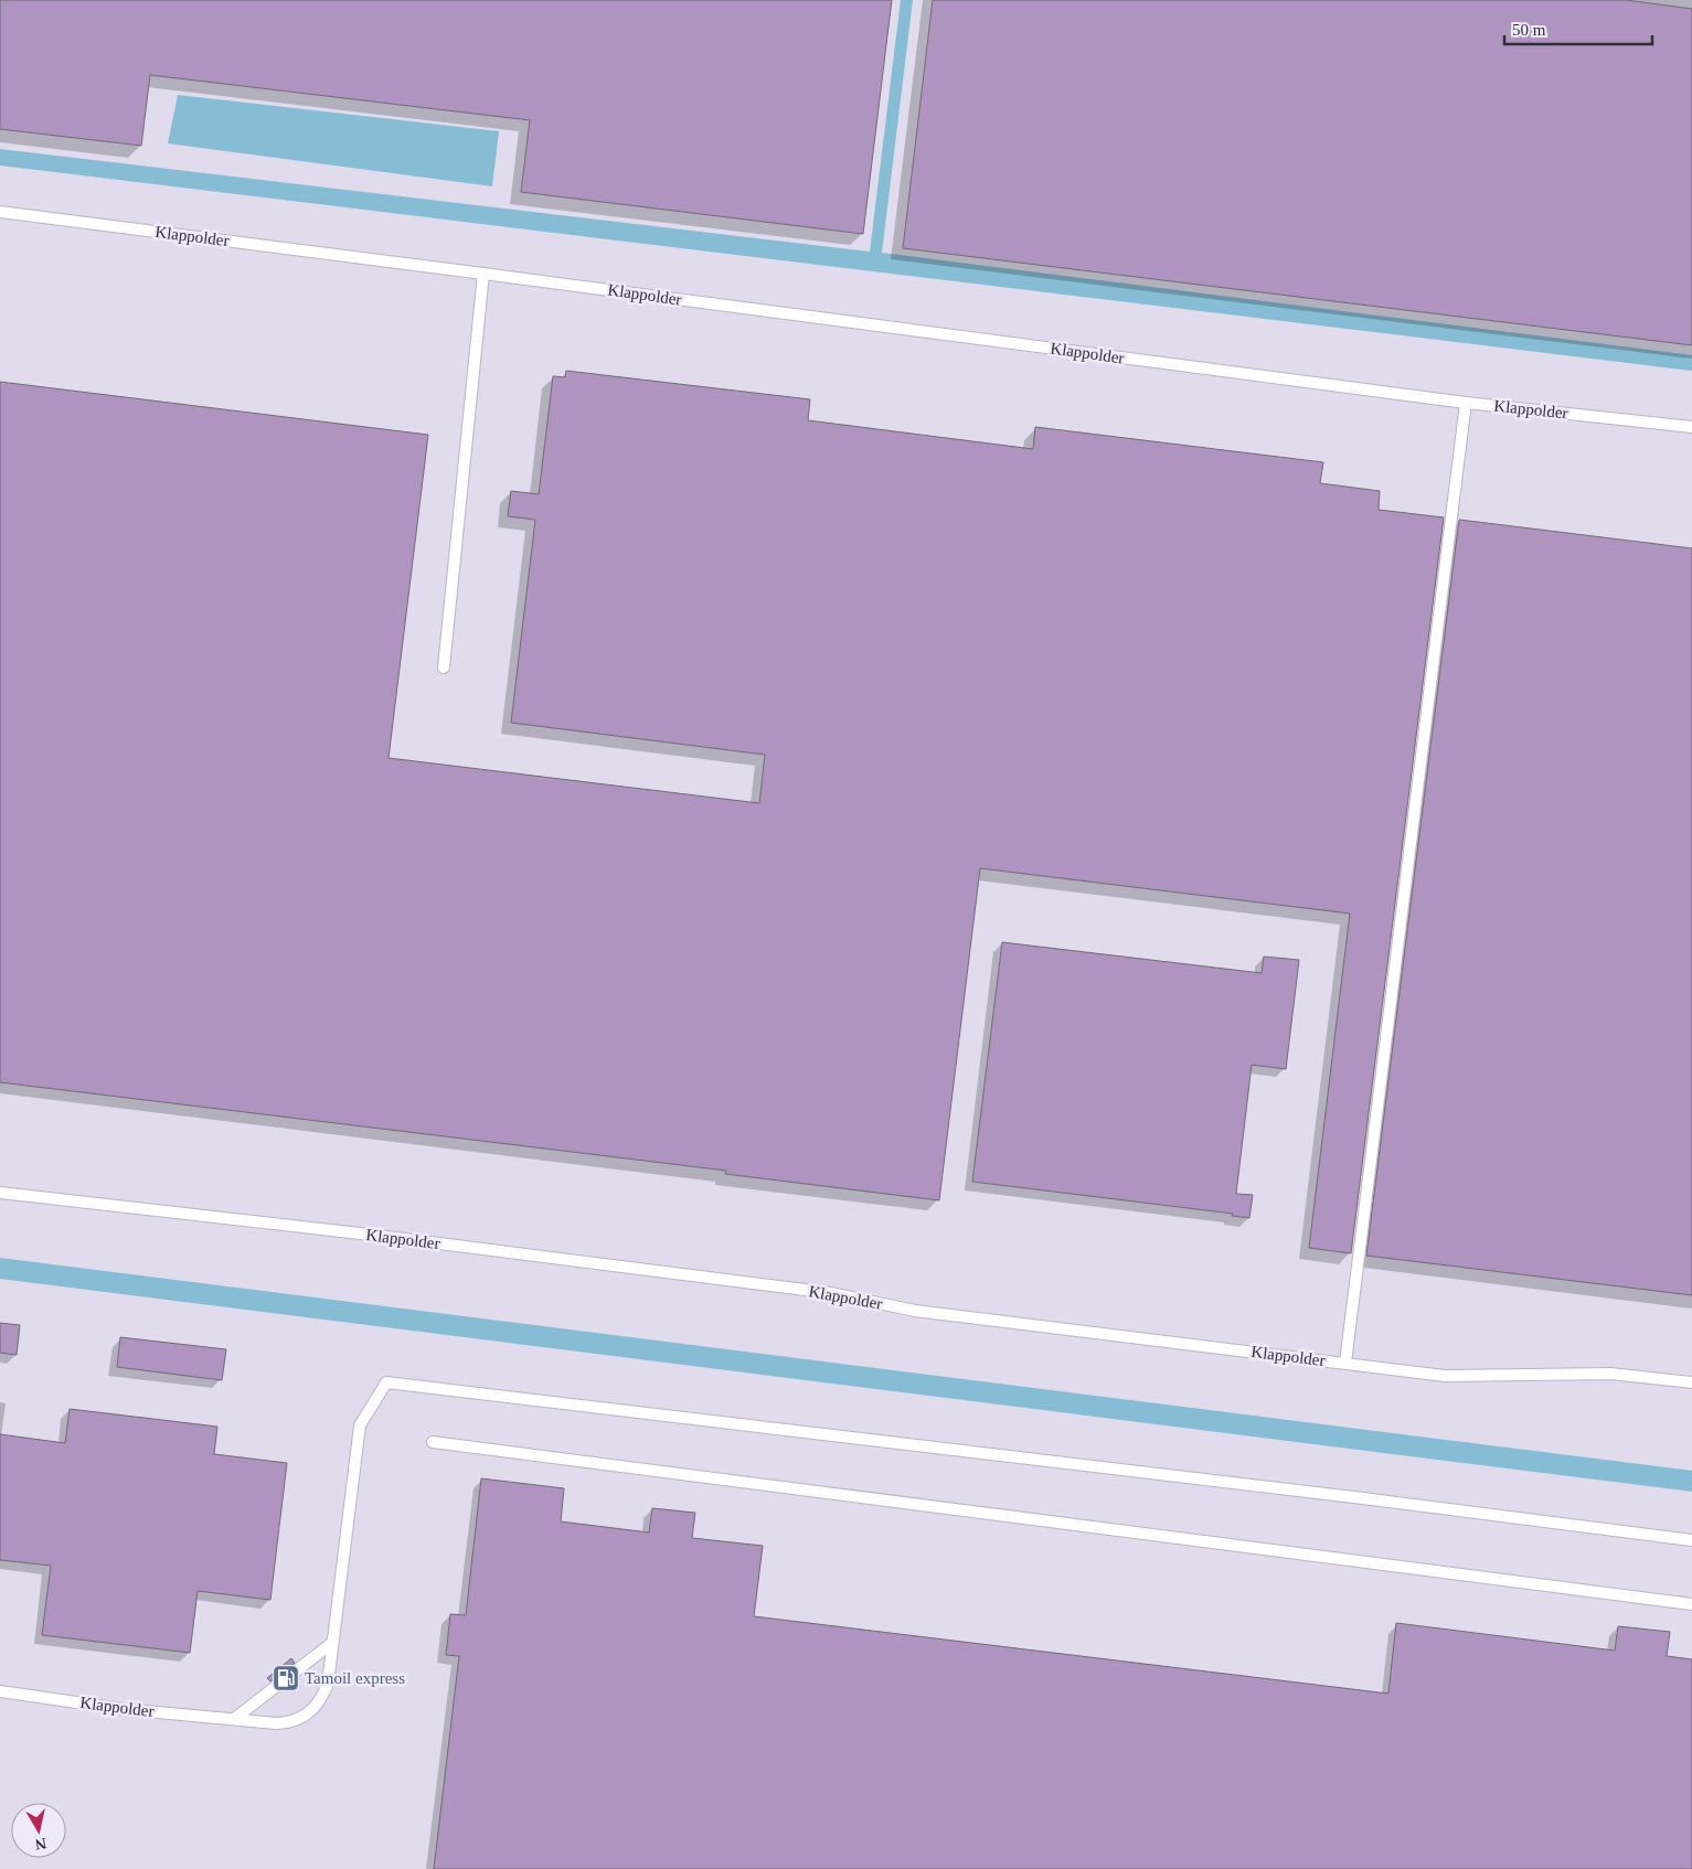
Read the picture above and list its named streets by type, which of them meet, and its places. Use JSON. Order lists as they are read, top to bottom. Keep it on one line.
{"streets":{"lane":["Klappolder"]},"places":{"fuel station":["Tamoil express"]},"scale_bar":"50 m","north":"bottom"}
